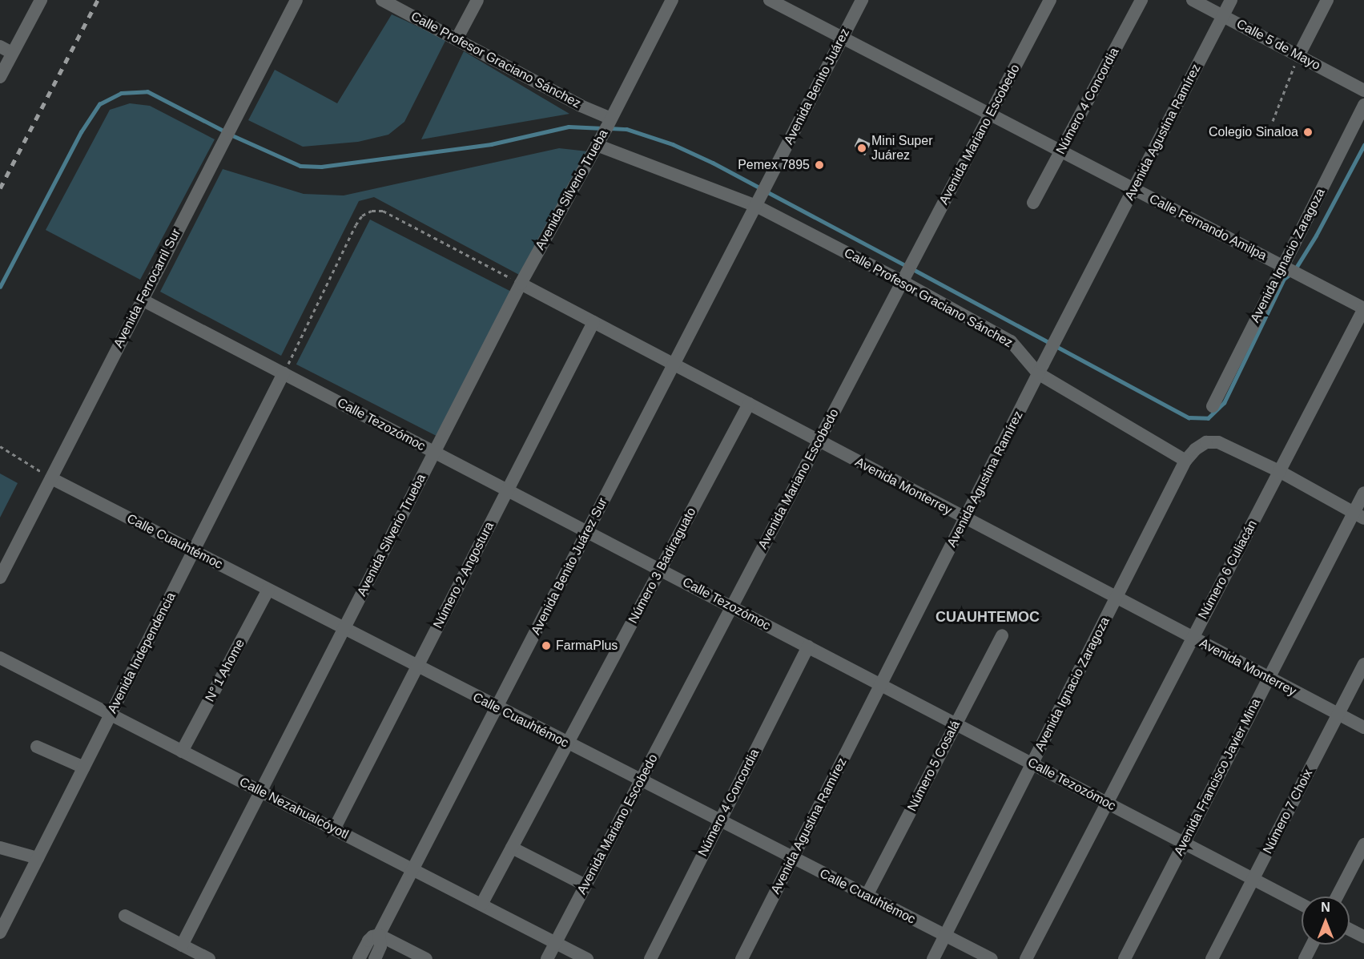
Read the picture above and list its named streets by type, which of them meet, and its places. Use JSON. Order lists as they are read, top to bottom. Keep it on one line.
{"streets":{"street":["Calle 5 de Mayo","Calle Profesor Graciano Sánchez","Avenida Benito Juárez","Número 4 Concordia","Avenida Agustina Ramírez","Avenida Mariano Escobedo","Avenida Silverio Trueba","Calle Fernando Amilpa","Avenida Ignacio Zaragoza","Avenida Ferrocarril Sur","Calle Tezozómoc","Avenida Monterrey","Calle Cuauhtémoc","Número 3 Badiraguato","Avenida Benito Juárez Sur","Número 6 Culiacán","Número 2 Angostura","Avenida Independencia","N° 1 Ahome","Número 5 Cosalá","Avenida Francisco Javier Mina","Calle Nezahualcóyotl","Número 7 Choix"]},"crossings":[["Calle 5 de Mayo","Avenida Agustina Ramírez"],["Calle Profesor Graciano Sánchez","Avenida Benito Juárez"],["Calle Profesor Graciano Sánchez","Avenida Agustina Ramírez"],["Calle Profesor Graciano Sánchez","Avenida Mariano Escobedo"],["Calle Profesor Graciano Sánchez","Avenida Silverio Trueba"],["Calle Profesor Graciano Sánchez","Avenida Ignacio Zaragoza"],["Calle Profesor Graciano Sánchez","Avenida Benito Juárez Sur"],["Avenida Benito Juárez","Calle Fernando Amilpa"],["Avenida Benito Juárez","Avenida Benito Juárez Sur"],["Número 4 Concordia","Calle Fernando Amilpa"],["Número 4 Concordia","Calle Tezozómoc"],["Número 4 Concordia","Calle Cuauhtémoc"],["Avenida Agustina Ramírez","Calle Fernando Amilpa"],["Avenida Agustina Ramírez","Calle Tezozómoc"],["Avenida Agustina Ramírez","Avenida Monterrey"],["Avenida Agustina Ramírez","Calle Cuauhtémoc"],["Avenida Mariano Escobedo","Calle Fernando Amilpa"],["Avenida Mariano Escobedo","Calle Tezozómoc"],["Avenida Mariano Escobedo","Avenida Monterrey"],["Avenida Mariano Escobedo","Calle Cuauhtémoc"],["Avenida Mariano Escobedo","Calle Nezahualcóyotl"],["Avenida Silverio Trueba","Calle Tezozómoc"],["Avenida Silverio Trueba","Avenida Monterrey"],["Avenida Silverio Trueba","Calle Cuauhtémoc"],["Avenida Silverio Trueba","Calle Nezahualcóyotl"],["Calle Fernando Amilpa","Avenida Ignacio Zaragoza"],["Calle Fernando Amilpa","Número 6 Culiacán"],["Avenida Ignacio Zaragoza","Calle Tezozómoc"],["Avenida Ignacio Zaragoza","Avenida Monterrey"],["Avenida Ignacio Zaragoza","Calle Cuauhtémoc"],["Avenida Ferrocarril Sur","Calle Tezozómoc"],["Avenida Ferrocarril Sur","Calle Cuauhtémoc"],["Calle Tezozómoc","Número 3 Badiraguato"],["Calle Tezozómoc","Avenida Benito Juárez Sur"],["Calle Tezozómoc","Número 6 Culiacán"],["Calle Tezozómoc","Número 2 Angostura"],["Calle Tezozómoc","Avenida Independencia"],["Calle Tezozómoc","Número 5 Cosalá"],["Calle Tezozómoc","Avenida Francisco Javier Mina"],["Calle Tezozómoc","Número 7 Choix"],["Avenida Monterrey","Número 3 Badiraguato"],["Avenida Monterrey","Avenida Benito Juárez Sur"],["Avenida Monterrey","Número 6 Culiacán"],["Avenida Monterrey","Número 2 Angostura"],["Avenida Monterrey","Avenida Francisco Javier Mina"],["Avenida Monterrey","Número 7 Choix"],["Calle Cuauhtémoc","Número 3 Badiraguato"],["Calle Cuauhtémoc","Avenida Benito Juárez Sur"],["Calle Cuauhtémoc","Número 2 Angostura"],["Calle Cuauhtémoc","Avenida Independencia"],["Calle Cuauhtémoc","N° 1 Ahome"],["Calle Cuauhtémoc","Número 5 Cosalá"],["Número 3 Badiraguato","Calle Nezahualcóyotl"],["Avenida Benito Juárez Sur","Calle Nezahualcóyotl"],["Número 2 Angostura","Calle Nezahualcóyotl"],["Avenida Independencia","Calle Nezahualcóyotl"],["N° 1 Ahome","Calle Nezahualcóyotl"]],"districts":["CUAUHTEMOC"],"places":["Colegio Sinaloa","Mini Super Juárez","Pemex 7895","FarmaPlus"],"north":"top"}
